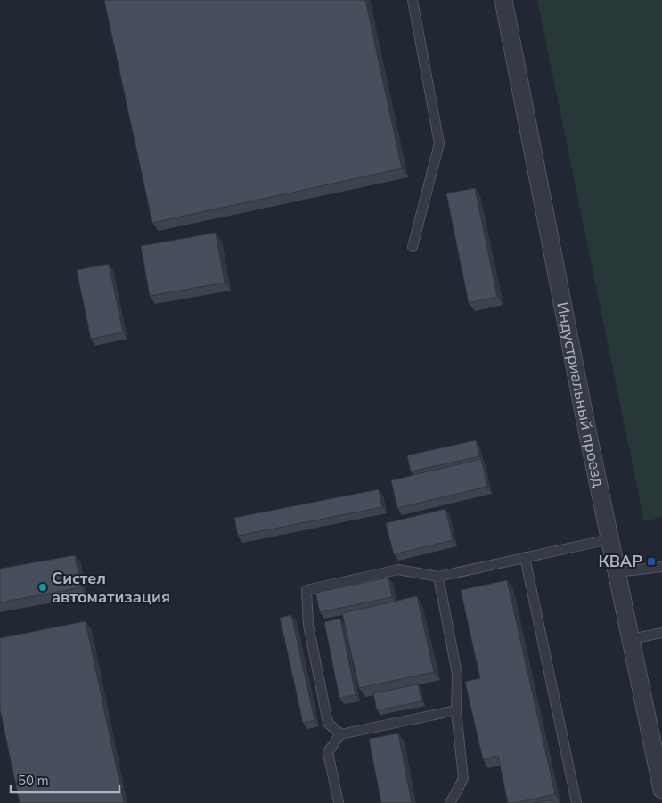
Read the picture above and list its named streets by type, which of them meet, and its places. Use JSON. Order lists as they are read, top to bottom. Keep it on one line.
{"streets":{"street":["Индустриальный проезд"]},"places":{"transit":["КВАР"],"other":["Систел автоматизация"]},"scale_bar":"50 m"}
